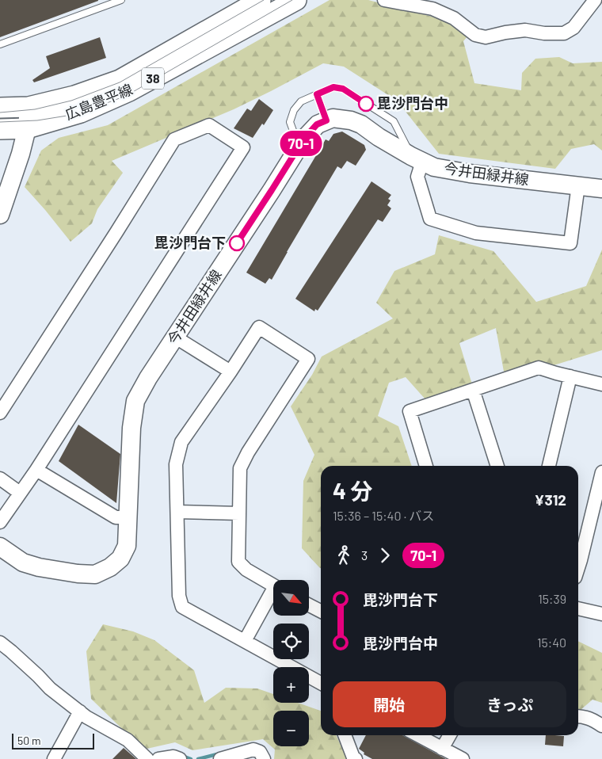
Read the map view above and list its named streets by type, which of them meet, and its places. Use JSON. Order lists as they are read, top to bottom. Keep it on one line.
{"streets":{"main road":["38","広島豊平線","今井田緑井線"]},"places":["毘沙門台中","毘沙門台下"],"lines":["bus line 70-1"],"scale_bar":"50 m","north":"bottom right","page":{"on_map":"70-1","heading":["4 分","15:36 – 15:40 · バス","¥312"],"legs":["3","70-1"],"list":[{"name":"毘沙門台下","value":"15:39"},{"name":"毘沙門台中","value":"15:40"}],"map_buttons":["+","−"],"buttons":["開始","きっぷ"],"scale":"50 m"}}
